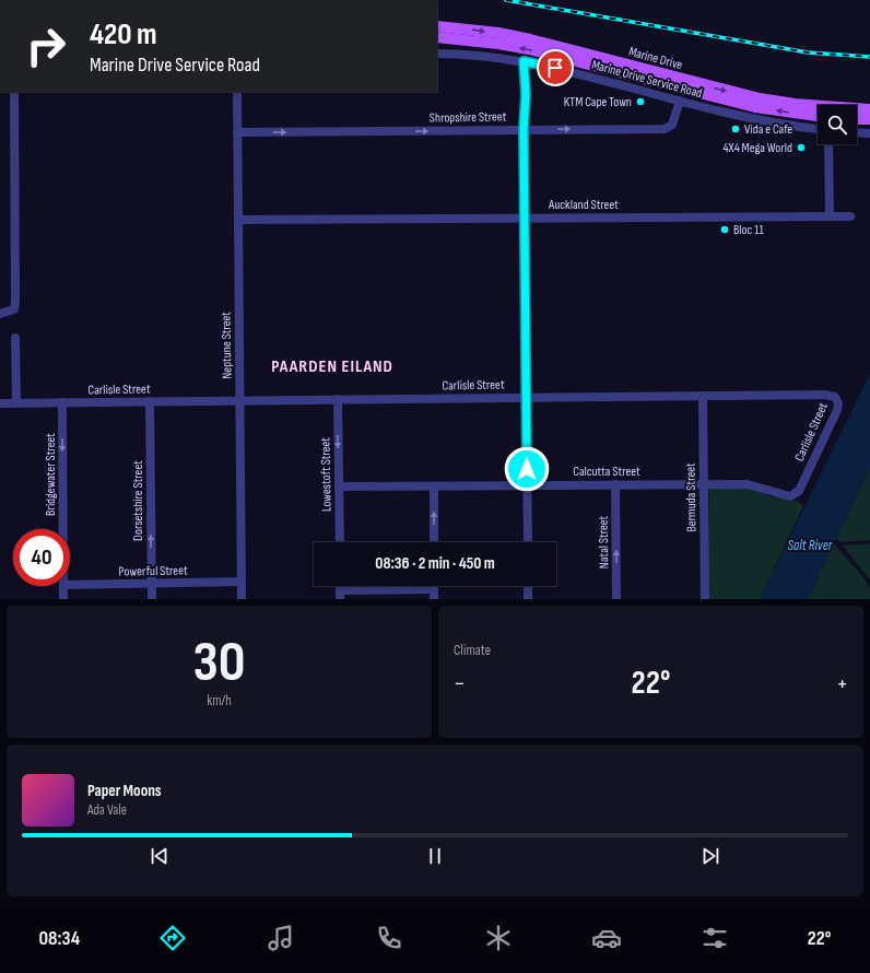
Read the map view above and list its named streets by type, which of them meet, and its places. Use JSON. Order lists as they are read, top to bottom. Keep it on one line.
{"streets":{"main road":["Marine Drive"],"street":["Marine Drive Service Road","Shropshire Street","Auckland Street","Neptune Street","Carlisle Street","Calcutta Street","Bridgewater Street","Lowestoft Street","Bermuda Street","Dorsetshire Street","Natal Street","Powerful Street"]},"crossings":[["Marine Drive Service Road","Shropshire Street"],["Shropshire Street","Neptune Street"],["Auckland Street","Neptune Street"],["Neptune Street","Carlisle Street"],["Neptune Street","Powerful Street"],["Carlisle Street","Calcutta Street"],["Carlisle Street","Bridgewater Street"],["Carlisle Street","Lowestoft Street"],["Carlisle Street","Bermuda Street"],["Carlisle Street","Dorsetshire Street"],["Calcutta Street","Lowestoft Street"],["Calcutta Street","Bermuda Street"],["Calcutta Street","Natal Street"],["Dorsetshire Street","Powerful Street"]],"one_way":["Shropshire Street","Bridgewater Street","Lowestoft Street","Dorsetshire Street","Natal Street"],"districts":["PAARDEN EILAND"],"water":["Salt River"],"places":["KTM Cape Town","Vida e Cafe","4X4 Mega World","Bloc 11"],"page":{"turn":["420 m","Marine Drive Service Road"],"limit":"40","trip":"08:36 · 2 min · 450 m","tile":[["30","km/h"],"Climate"],"heat":["−","22°","+"],"song":["Paper Moons","Ada Vale"],"tabs":["08:34","22°"]}}
